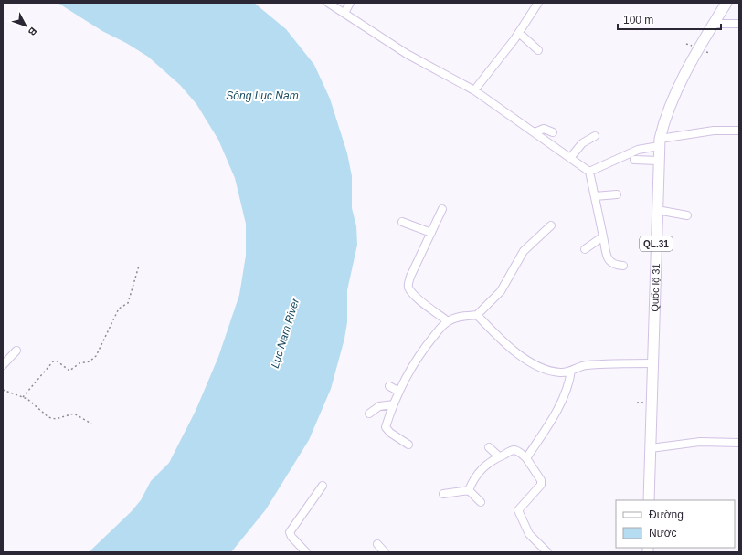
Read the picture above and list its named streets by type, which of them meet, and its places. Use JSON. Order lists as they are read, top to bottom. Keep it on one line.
{"streets":{"highway":["QL.31","Quốc lộ 31"]},"water":["Sông Lục Nam","Lục Nam River"],"legend":["Đường","Nước"],"scale_bar":"100 m","north":"bottom right"}
